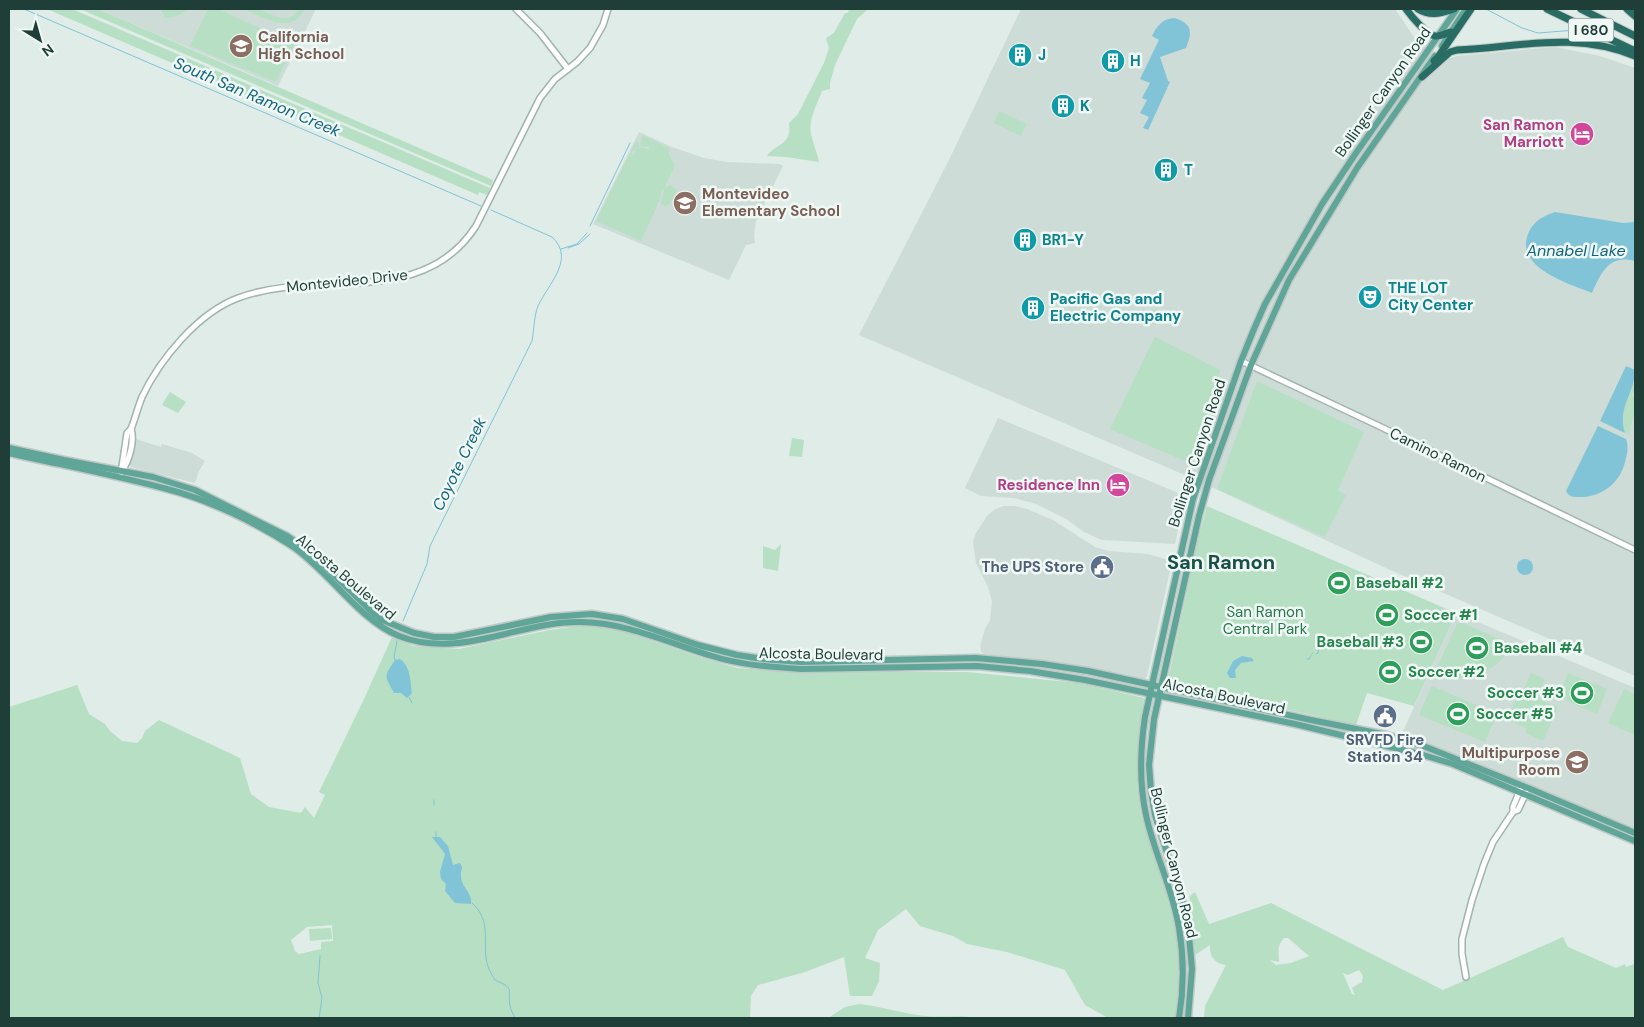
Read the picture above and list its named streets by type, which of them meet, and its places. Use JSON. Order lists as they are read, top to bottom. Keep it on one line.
{"streets":{"highway":["I 680"],"main road":["Bollinger Canyon Road","Alcosta Boulevard"],"street":["Montevideo Drive","Camino Ramon"]},"crossings":[["Bollinger Canyon Road","Camino Ramon"],["Bollinger Canyon Road","Alcosta Boulevard"],["Montevideo Drive","Alcosta Boulevard"]],"districts":["San Ramon"],"water":["South San Ramon Creek","Annabel Lake","Coyote Creek"],"parks":["San Ramon Central Park"],"places":{"school or university":["California High School","Montevideo Elementary School","Multipurpose Room"],"building":["J","H","K","T","BR1-Y","Pacific Gas and Electric Company"],"hotel":["San Ramon Marriott","Residence Inn"],"theatre":["THE LOT City Center"],"public building":["The UPS Store","SRVFD Fire Station 34"],"sports":["Baseball #2","Soccer #1","Baseball #3","Baseball #4","Soccer #2","Soccer #3","Soccer #5"]},"north":"bottom right"}
